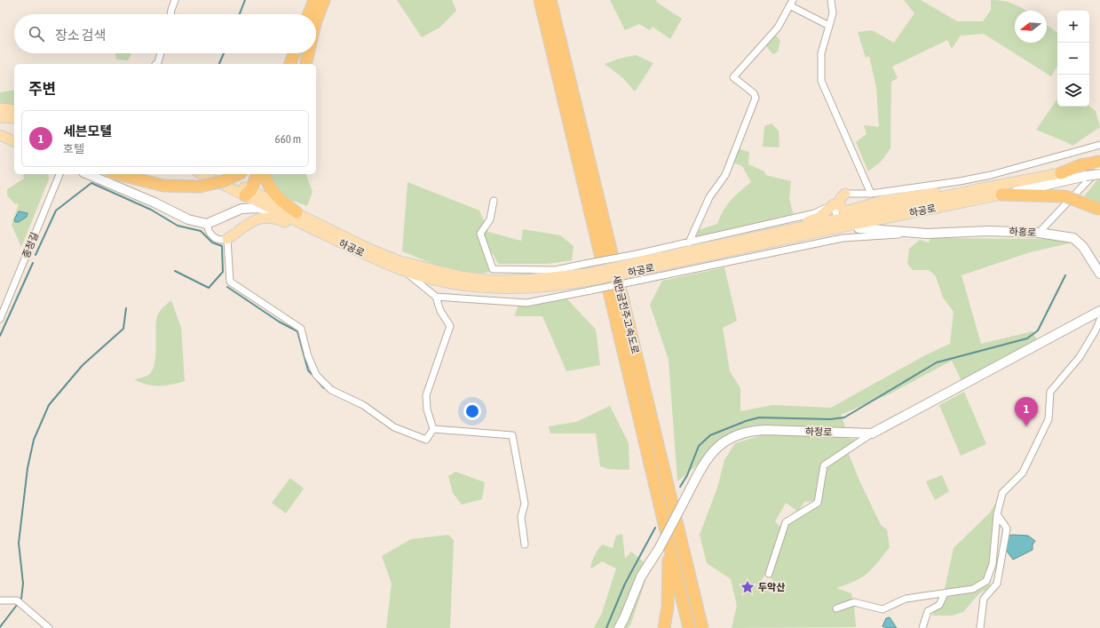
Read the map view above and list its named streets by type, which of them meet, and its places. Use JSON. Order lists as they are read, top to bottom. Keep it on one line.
{"streets":{"highway":["새만금전주고속도로"],"main road":["하공로"],"street":["하흥로","종정길","하정로"]},"crossings":[["하공로","하흥로"]],"places":{"place":["두악산"]},"north":"left","page":{"map_buttons":["+","−"],"search":"장소 검색","heading":"주변","list":[{"mark":"1","name":"세븐모텔","note":"호텔","value":"660 m"}],"pins":"1"}}
